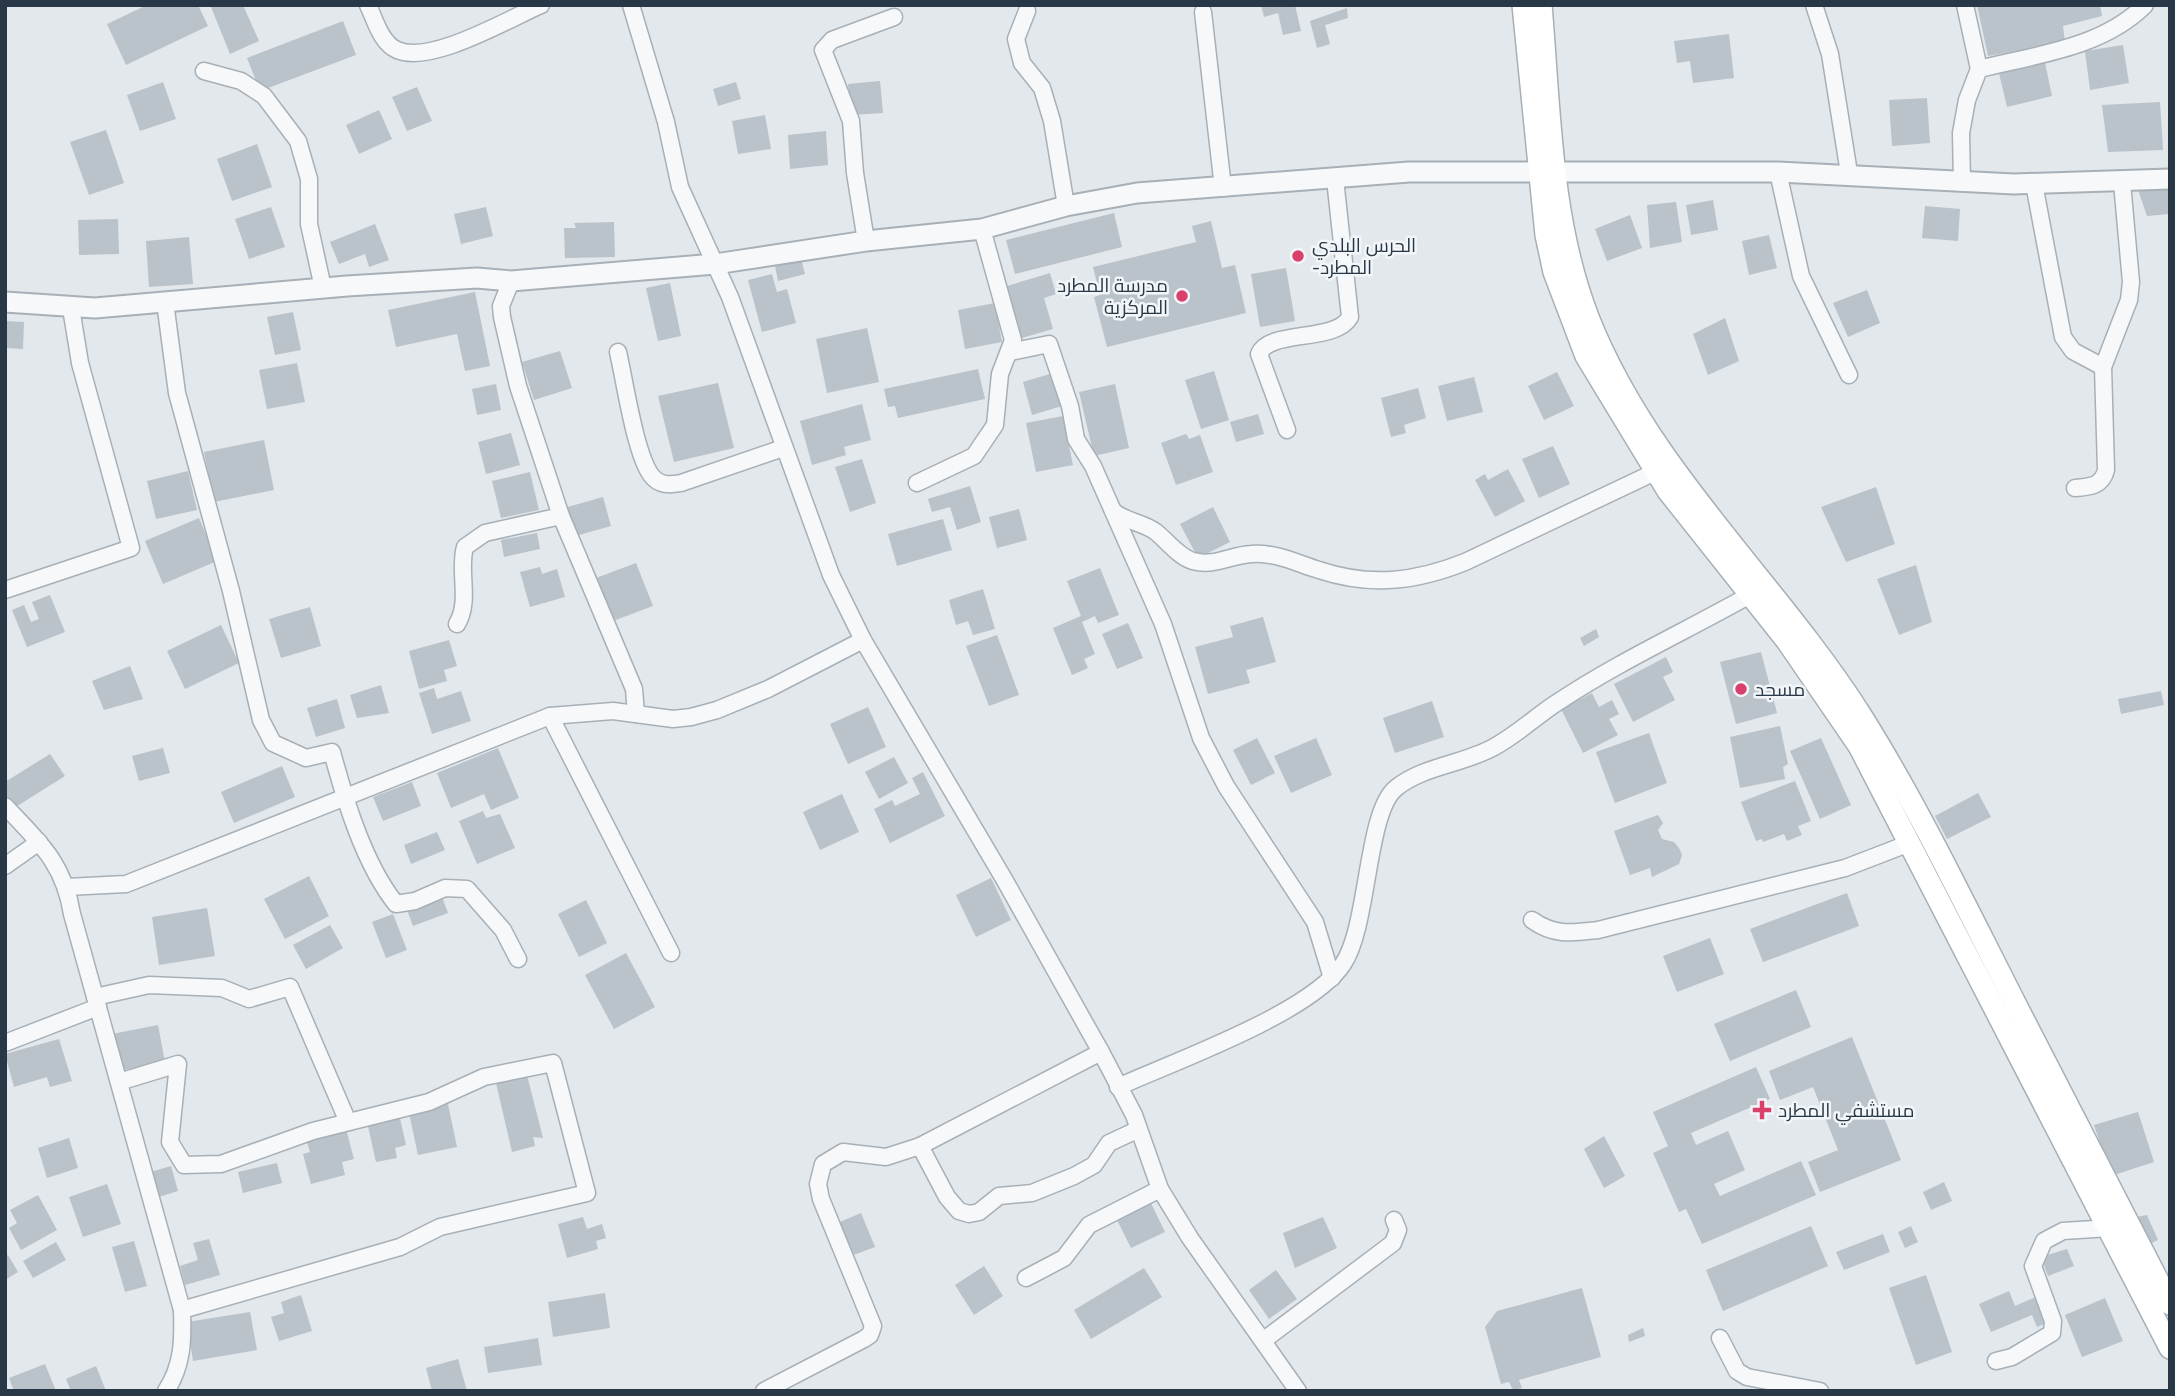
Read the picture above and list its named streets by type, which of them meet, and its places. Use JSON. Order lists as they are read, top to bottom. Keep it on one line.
{"places":{"other":["الحرس البلدي -المطرد","مدرسة المطرد المركزية","مسجد"],"health":["مستشفي المطرد"]}}
